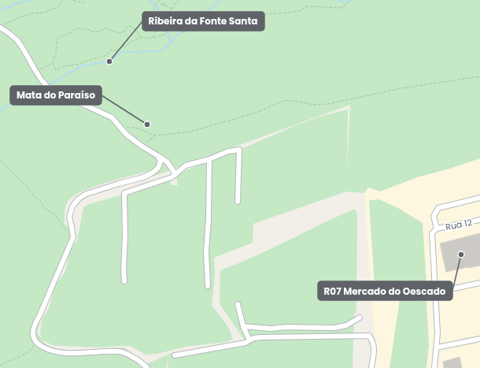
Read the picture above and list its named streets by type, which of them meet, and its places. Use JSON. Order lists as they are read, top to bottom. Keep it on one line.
{"streets":{"street":["Rua 12"]},"places":["Ribeira da Fonte Santa","Mata do Paraíso","R07 Mercado do Oescado"]}
